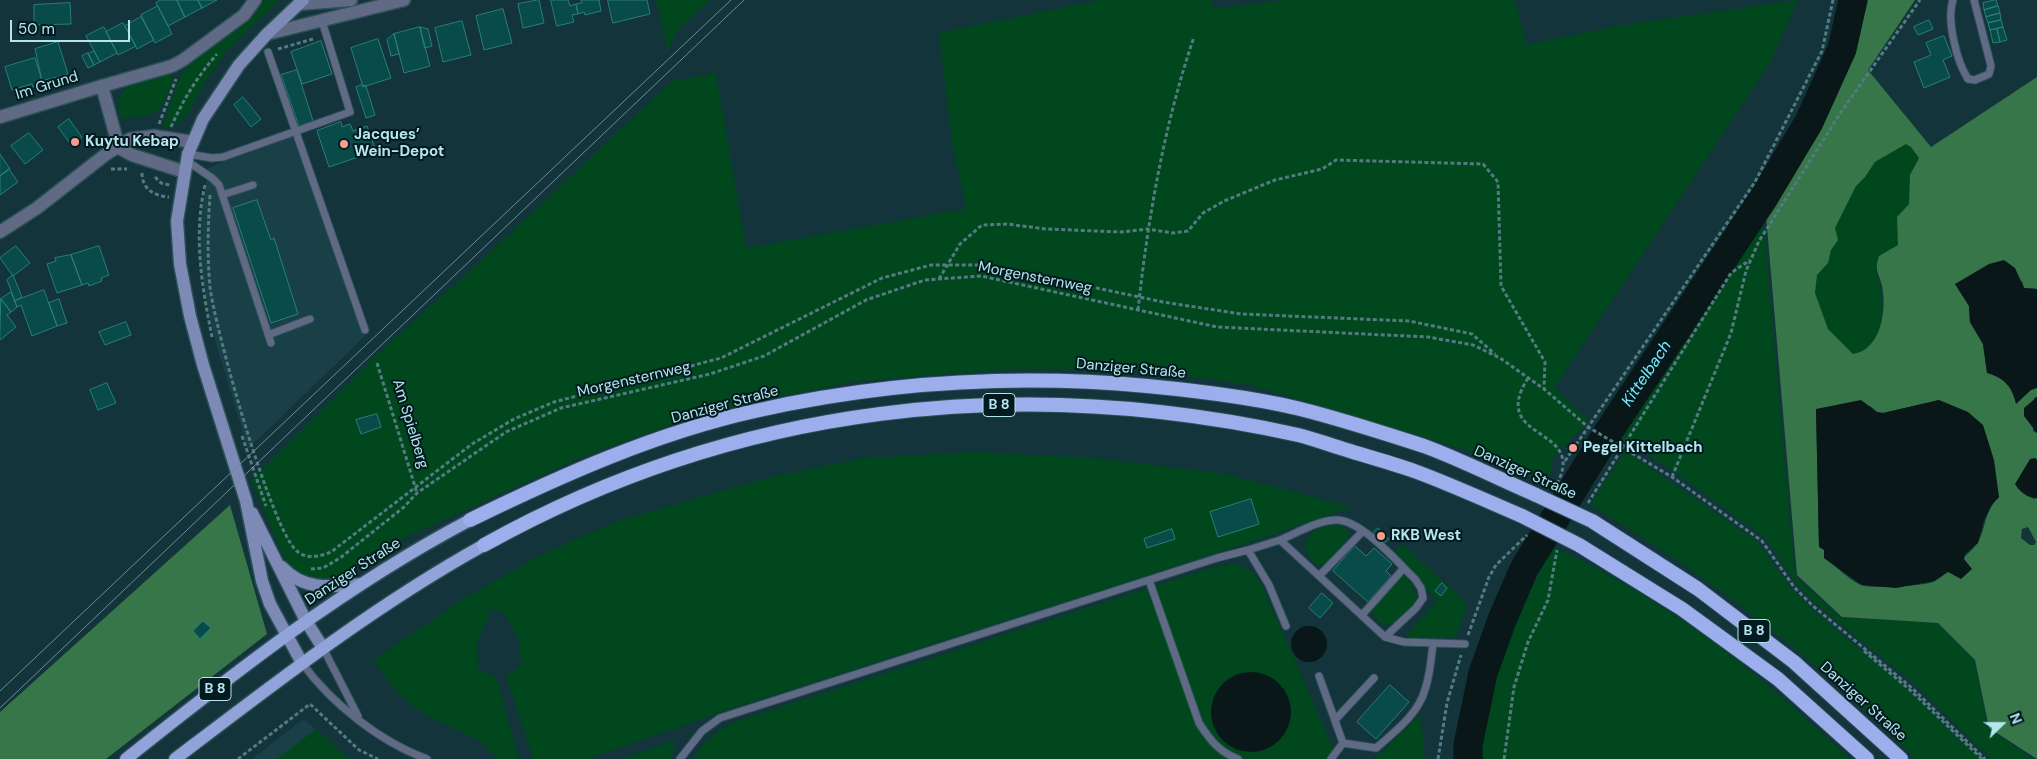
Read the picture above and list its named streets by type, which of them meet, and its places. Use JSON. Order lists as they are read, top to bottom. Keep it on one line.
{"streets":{"highway":["Danziger Straße","B 8"],"street":["Im Grund"],"path":["Morgensternweg","Am Spielberg"]},"crossings":[["Morgensternweg","Am Spielberg"],["Danziger Straße","B 8"]],"water":["Kittelbach"],"places":["Kuytu Kebap","Jacques’ Wein-Depot","Pegel Kittelbach","RKB West"],"scale_bar":"50 m","north":"right"}
